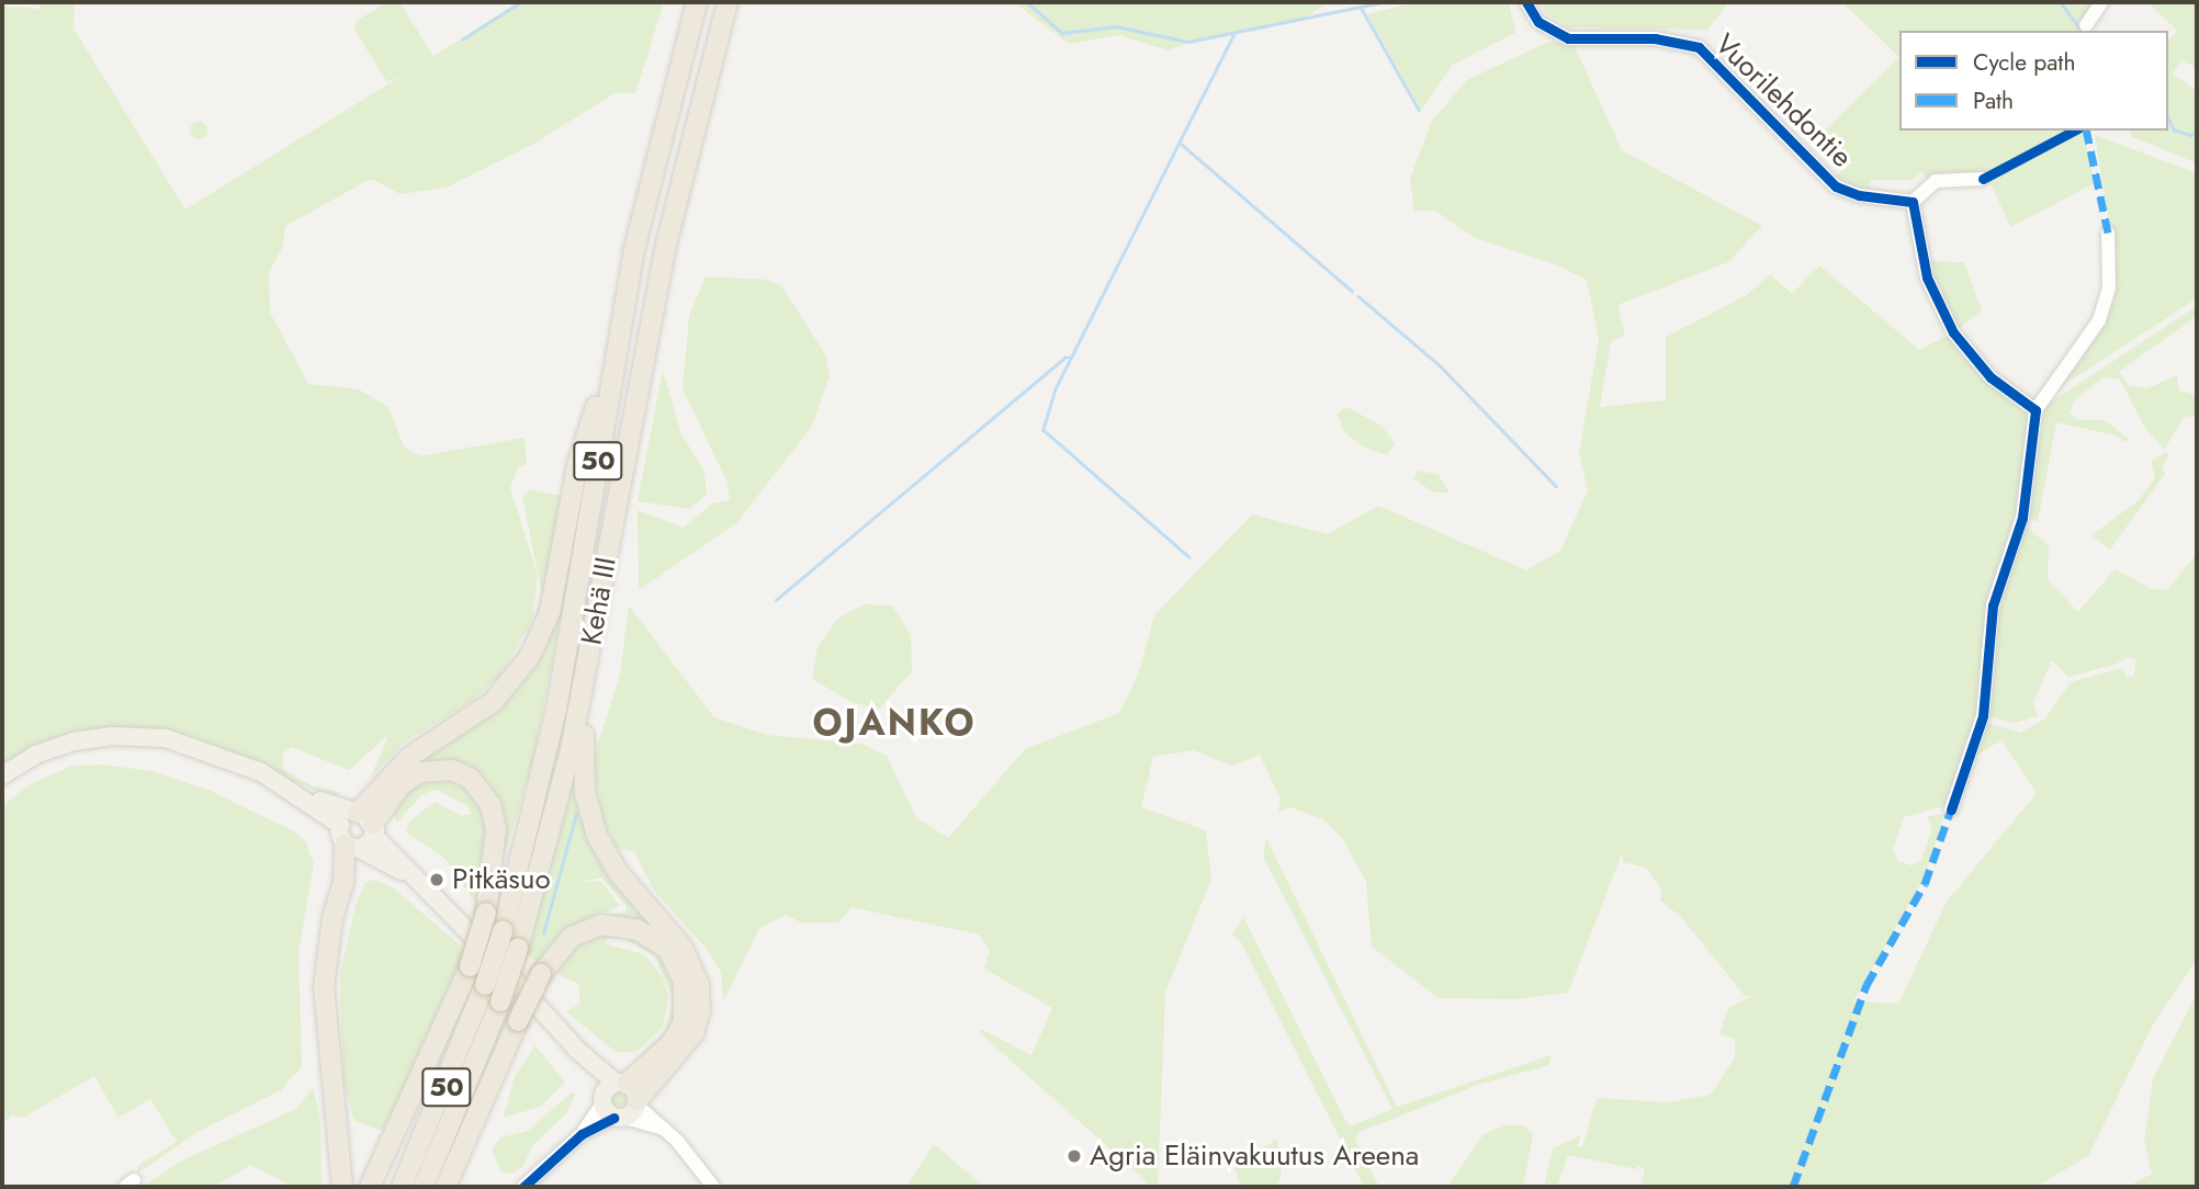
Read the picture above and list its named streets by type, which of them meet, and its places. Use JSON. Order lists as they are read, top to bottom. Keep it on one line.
{"streets":{"highway":["50","Kehä III"],"street":["Vuorilehdontie"]},"districts":["OJANKO"],"places":["Pitkäsuo","Agria Eläinvakuutus Areena"],"legend":["Cycle path","Path"]}
